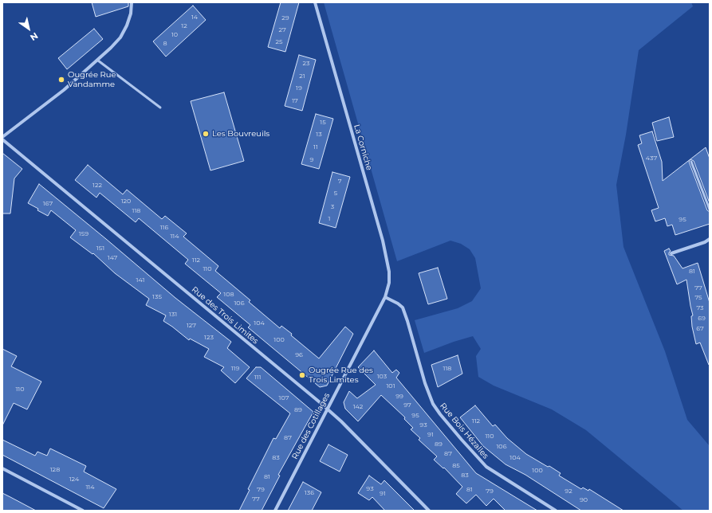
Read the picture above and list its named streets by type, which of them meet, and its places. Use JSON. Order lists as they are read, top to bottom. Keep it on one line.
{"streets":{"street":["La Corniche","Rue des Trois Limites","Rue des Cotillages","Rue Bois Hézalles"]},"crossings":[["La Corniche","Rue des Cotillages"],["La Corniche","Rue Bois Hézalles"],["Rue des Trois Limites","Rue des Cotillages"],["Rue des Cotillages","Rue Bois Hézalles"]],"places":["Ougrée Rue Vandamme","Les Bouvreuils","Ougrée Rue des Trois Limites"],"house_numbers":["14","29","12","27","10","25","8","23","21","19","17","15","13","11","437","9","7","122","5","120","167","3","118","1","95","116","159","114","151","147","112","110","81","141","77","108","135","75","106","73","131","69","104","127","67","123","100","96","119","118","103","111","101","110","99","107","97","142","89","95","112","93","91","110","87","89","106","87","83","104","85","128","100","83","81","124","114","93","79","81","79","92","136","91","77","90"],"north":"bottom right"}
